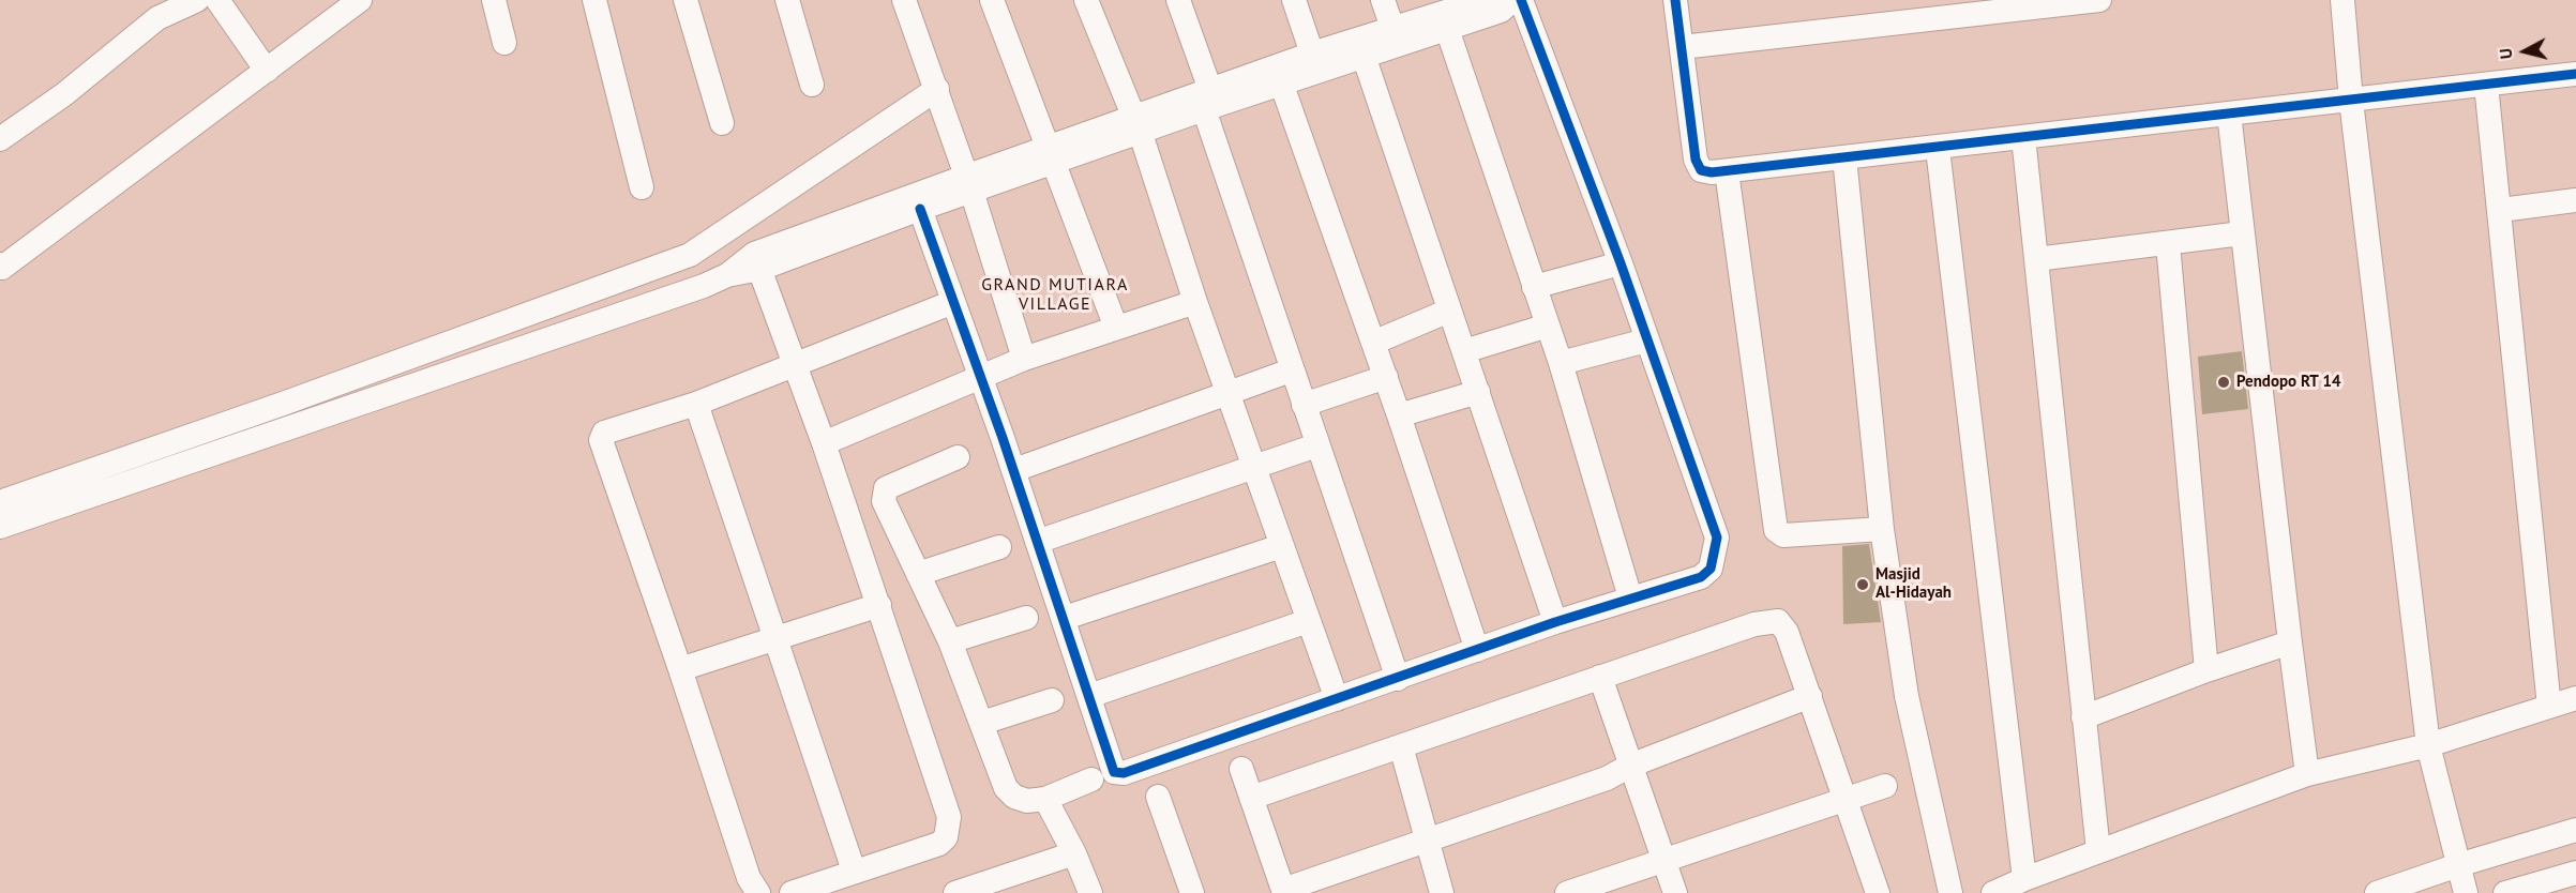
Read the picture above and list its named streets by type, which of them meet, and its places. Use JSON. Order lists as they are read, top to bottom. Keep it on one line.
{"districts":["GRAND MUTIARA VILLAGE"],"places":["Pendopo RT 14","Masjid Al-Hidayah"],"north":"left"}
